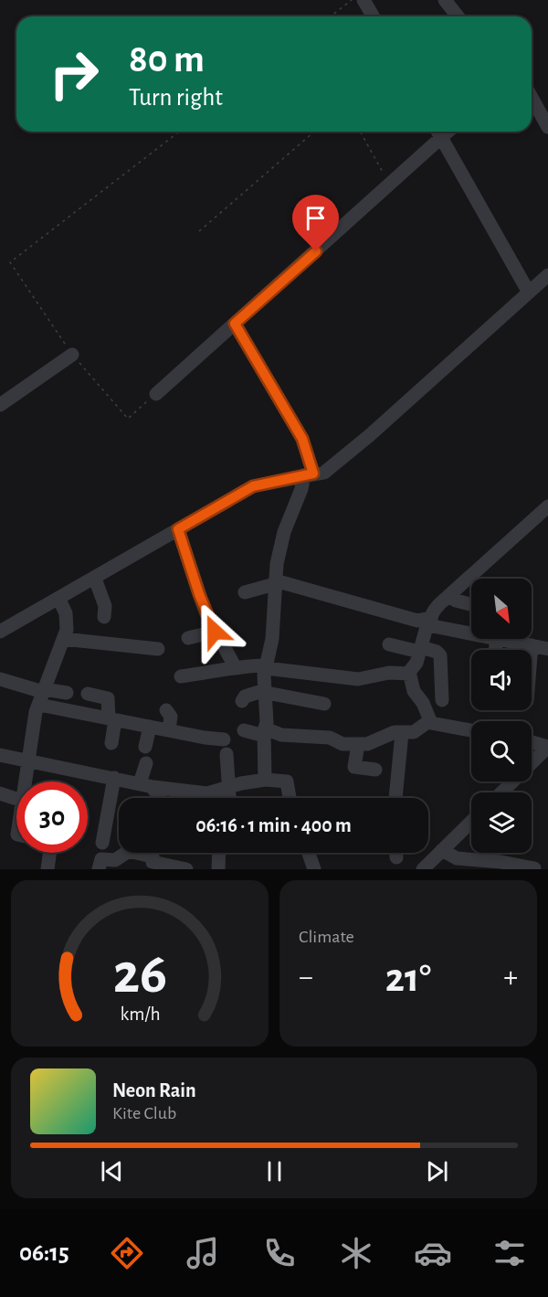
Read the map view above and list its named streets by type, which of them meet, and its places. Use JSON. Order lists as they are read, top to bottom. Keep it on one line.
{"north":"bottom right","page":{"turn":["80 m","Turn right"],"limit":"30","trip":"06:16 · 1 min · 400 m","tile":"Climate","heat":["−","21°","+"],"song":["Neon Rain","Kite Club"],"tabs":"06:15","gauge":["26","km/h"]}}
